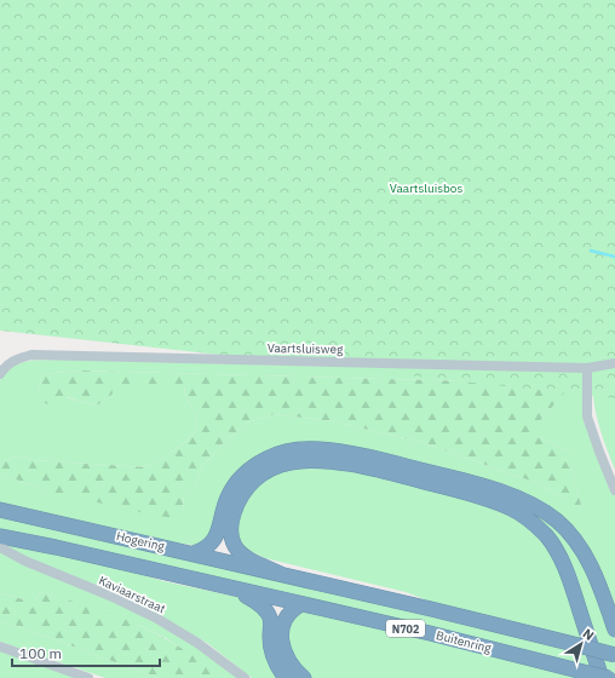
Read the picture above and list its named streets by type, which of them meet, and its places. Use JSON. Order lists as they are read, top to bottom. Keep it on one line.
{"streets":{"highway":["Hogering","N702","Buitenring"],"street":["Vaartsluisweg","Kaviaarstraat"]},"crossings":[["Hogering","Buitenring"]],"parks":["Vaartsluisbos"],"scale_bar":"100 m","north":"top right"}
